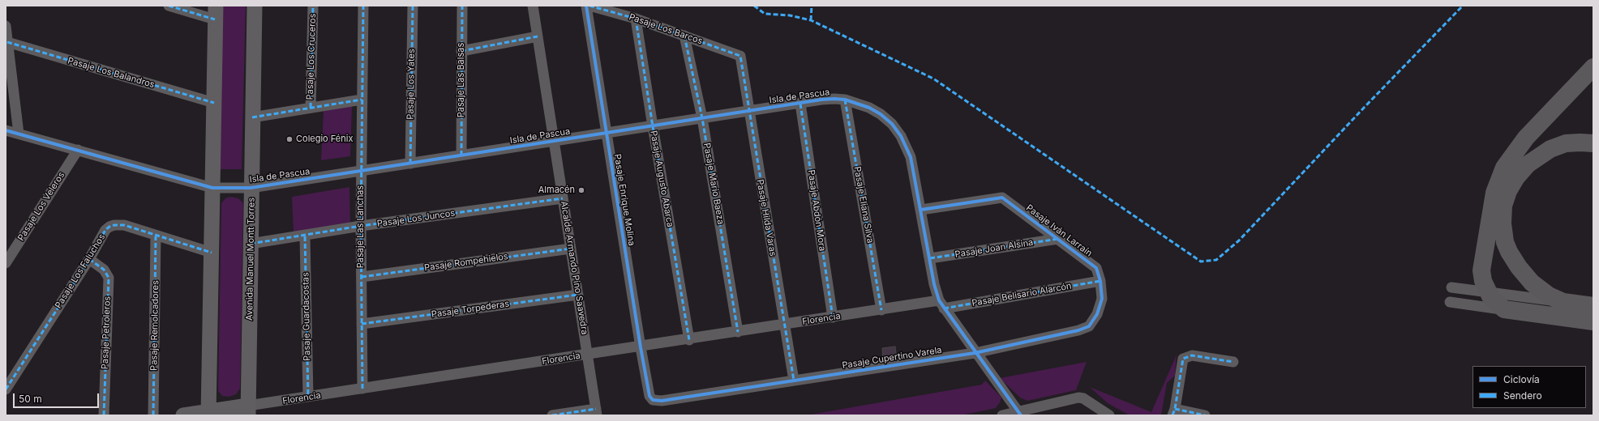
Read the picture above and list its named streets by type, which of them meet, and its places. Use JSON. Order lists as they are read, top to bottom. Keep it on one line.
{"streets":{"street":["Pasaje Los Barcos","Pasaje Los Cruceros","Pasaje Los Balandros","Pasaje Las Balsas","Pasaje Los Yates","Isla de Pascua","Pasaje Augusto Abarca","Pasaje Mario Baeza","Pasaje Enrique Molina","Pasaje Eliana Silva","Pasaje Los Veleros","Pasaje Abdón Mora","Pasaje Hilda Varas","Pasaje Los Juncos","Pasaje Las Lanchas","Pasaje Iván Larraín","Pasaje Joan Alsina","Avenida Manuel Montt Torres","Pasaje Rompehielos","Alcalde Armando Pino Saavedra","Pasaje Los Faluchos","Pasaje Belisario Alarcón","Pasaje Torpederas","Pasaje Guardacostas","Florencia","Pasaje Remolcadores","Pasaje Petroleros","Pasaje Cupertino Varela"]},"crossings":[["Pasaje Los Barcos","Pasaje Augusto Abarca"],["Pasaje Los Barcos","Pasaje Mario Baeza"],["Pasaje Los Barcos","Pasaje Hilda Varas"],["Pasaje Las Balsas","Isla de Pascua"],["Pasaje Los Yates","Isla de Pascua"],["Isla de Pascua","Pasaje Augusto Abarca"],["Isla de Pascua","Pasaje Mario Baeza"],["Isla de Pascua","Pasaje Enrique Molina"],["Isla de Pascua","Pasaje Eliana Silva"],["Isla de Pascua","Pasaje Los Veleros"],["Isla de Pascua","Pasaje Abdón Mora"],["Isla de Pascua","Pasaje Hilda Varas"],["Isla de Pascua","Pasaje Las Lanchas"],["Isla de Pascua","Pasaje Iván Larraín"],["Isla de Pascua","Pasaje Joan Alsina"],["Isla de Pascua","Avenida Manuel Montt Torres"],["Isla de Pascua","Alcalde Armando Pino Saavedra"],["Isla de Pascua","Pasaje Belisario Alarcón"],["Isla de Pascua","Florencia"],["Pasaje Augusto Abarca","Florencia"],["Pasaje Mario Baeza","Florencia"],["Pasaje Enrique Molina","Florencia"],["Pasaje Enrique Molina","Pasaje Cupertino Varela"],["Pasaje Eliana Silva","Florencia"],["Pasaje Abdón Mora","Florencia"],["Pasaje Hilda Varas","Florencia"],["Pasaje Hilda Varas","Pasaje Cupertino Varela"],["Pasaje Los Juncos","Pasaje Las Lanchas"],["Pasaje Los Juncos","Avenida Manuel Montt Torres"],["Pasaje Los Juncos","Alcalde Armando Pino Saavedra"],["Pasaje Los Juncos","Pasaje Guardacostas"],["Pasaje Las Lanchas","Pasaje Rompehielos"],["Pasaje Las Lanchas","Pasaje Torpederas"],["Pasaje Las Lanchas","Florencia"],["Pasaje Iván Larraín","Pasaje Joan Alsina"],["Pasaje Iván Larraín","Pasaje Belisario Alarcón"],["Pasaje Iván Larraín","Pasaje Cupertino Varela"],["Avenida Manuel Montt Torres","Florencia"],["Pasaje Rompehielos","Alcalde Armando Pino Saavedra"],["Alcalde Armando Pino Saavedra","Pasaje Torpederas"],["Alcalde Armando Pino Saavedra","Florencia"],["Pasaje Los Faluchos","Pasaje Remolcadores"],["Pasaje Los Faluchos","Pasaje Petroleros"],["Pasaje Belisario Alarcón","Florencia"],["Pasaje Belisario Alarcón","Pasaje Cupertino Varela"],["Pasaje Guardacostas","Florencia"]],"places":["Colegio Fénix","Almacén"],"legend":["Ciclovía","Sendero"],"scale_bar":"50 m"}
